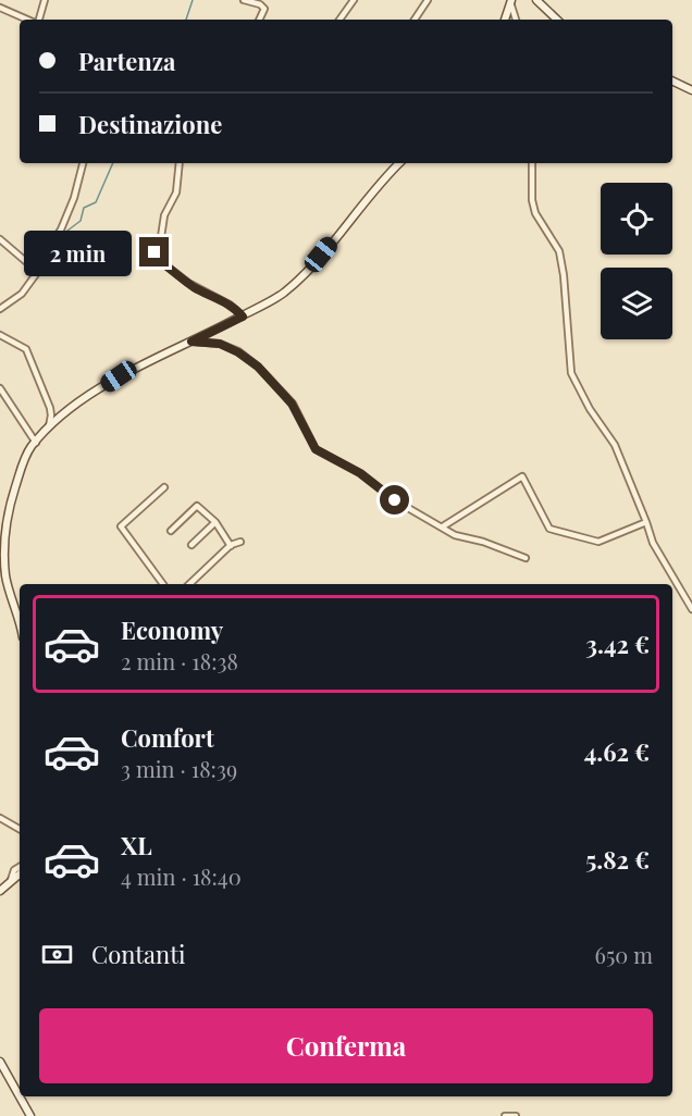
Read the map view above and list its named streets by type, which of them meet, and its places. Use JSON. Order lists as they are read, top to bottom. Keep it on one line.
{"page":{"banner":["Partenza","Destinazione"],"bubble":"2 min","list":[{"name":"Economy","note":"2 min · 18:38","value":"3.42 €"},{"name":"Comfort","note":"3 min · 18:39","value":"4.62 €"},{"name":"XL","note":"4 min · 18:40","value":"5.82 €"}],"pay":["Contanti","650 m"],"buttons":"Conferma"}}
